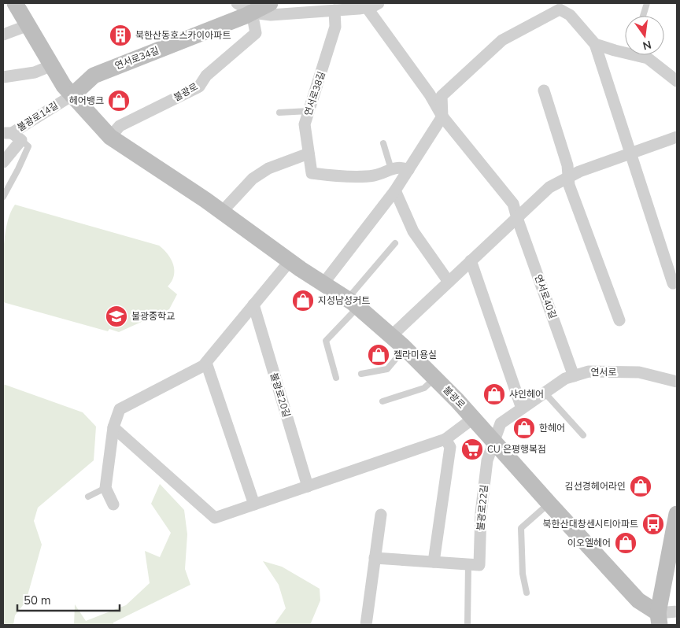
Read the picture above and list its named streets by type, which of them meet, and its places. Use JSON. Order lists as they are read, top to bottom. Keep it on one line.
{"streets":{"main road":["연서로34길","불광로"],"street":["연서로38길","불광로14길","연서로40길","연서로","불광로20길","불광로22길"]},"crossings":[["연서로34길","불광로"],["연서로34길","불광로14길"],["불광로","불광로14길"],["불광로","연서로"],["불광로","불광로22길"],["연서로40길","연서로"],["연서로","불광로22길"]],"places":{"building":["북한산동호스카이아파트"],"shop":["헤어뱅크","지성남성커트","젤라미용실","샤인헤어","한헤어","김선경헤어라인","이오엘헤어"],"school or university":["불광중학교"],"supermarket":["CU 은평행복점"],"bus stop":["북한산대창센시티아파트"]},"scale_bar":"50 m","north":"bottom"}
